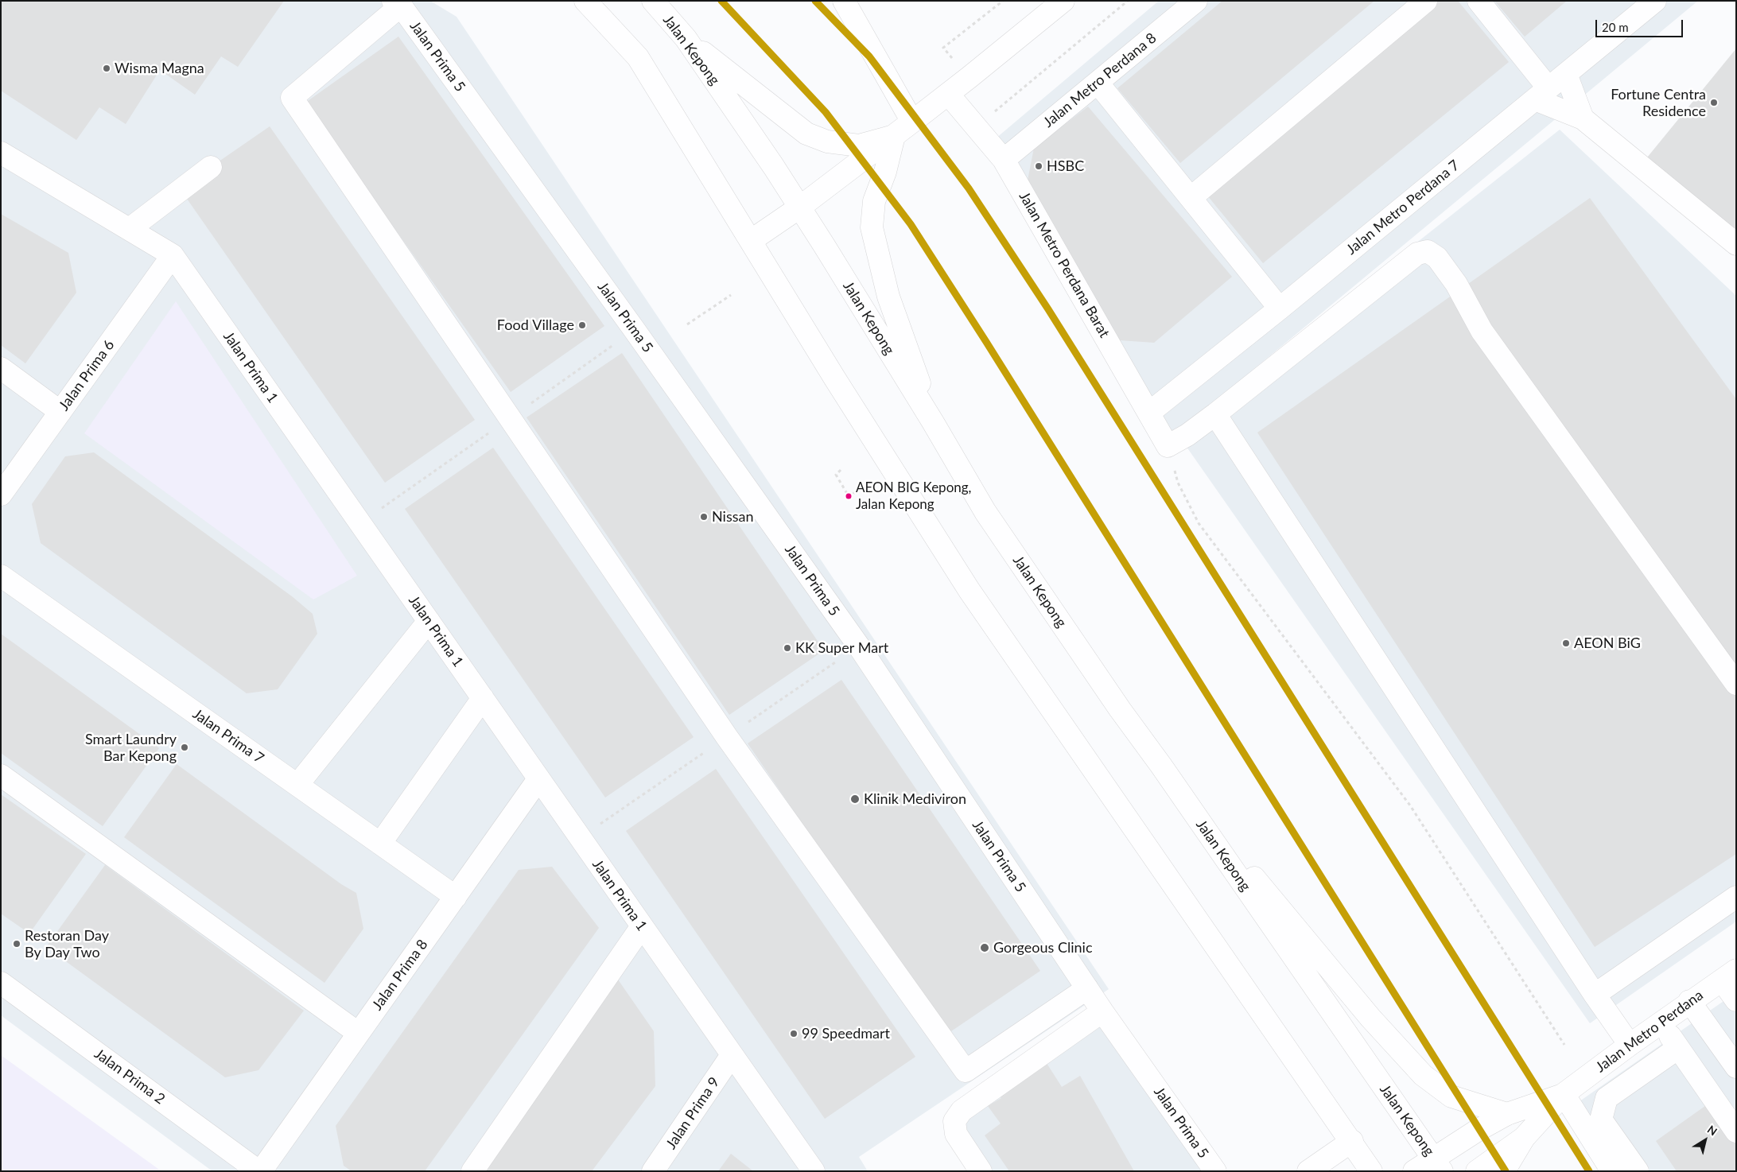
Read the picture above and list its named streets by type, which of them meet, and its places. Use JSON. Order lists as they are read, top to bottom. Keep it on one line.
{"streets":{"street":["Jalan Kepong","Jalan Prima 5","Jalan Metro Perdana 8","Jalan Metro Perdana 7","Jalan Metro Perdana Barat","Jalan Prima 1","Jalan Prima 6","Jalan Prima 7","Jalan Prima 8","Jalan Metro Perdana","Jalan Prima 2","Jalan Prima 9"]},"crossings":[["Jalan Kepong","Jalan Metro Perdana"],["Jalan Metro Perdana 8","Jalan Metro Perdana Barat"],["Jalan Metro Perdana 7","Jalan Metro Perdana Barat"],["Jalan Prima 1","Jalan Prima 6"],["Jalan Prima 1","Jalan Prima 8"],["Jalan Prima 1","Jalan Prima 9"],["Jalan Prima 7","Jalan Prima 8"],["Jalan Prima 8","Jalan Prima 2"]],"places":["Wisma Magna","Fortune Centra Residence","HSBC","Food Village","AEON BIG Kepong, Jalan Kepong","Nissan","AEON BiG","KK Super Mart","Smart Laundry Bar Kepong","Klinik Mediviron","Restoran Day By Day Two","Gorgeous Clinic","99 Speedmart"],"scale_bar":"20 m","north":"top right"}
